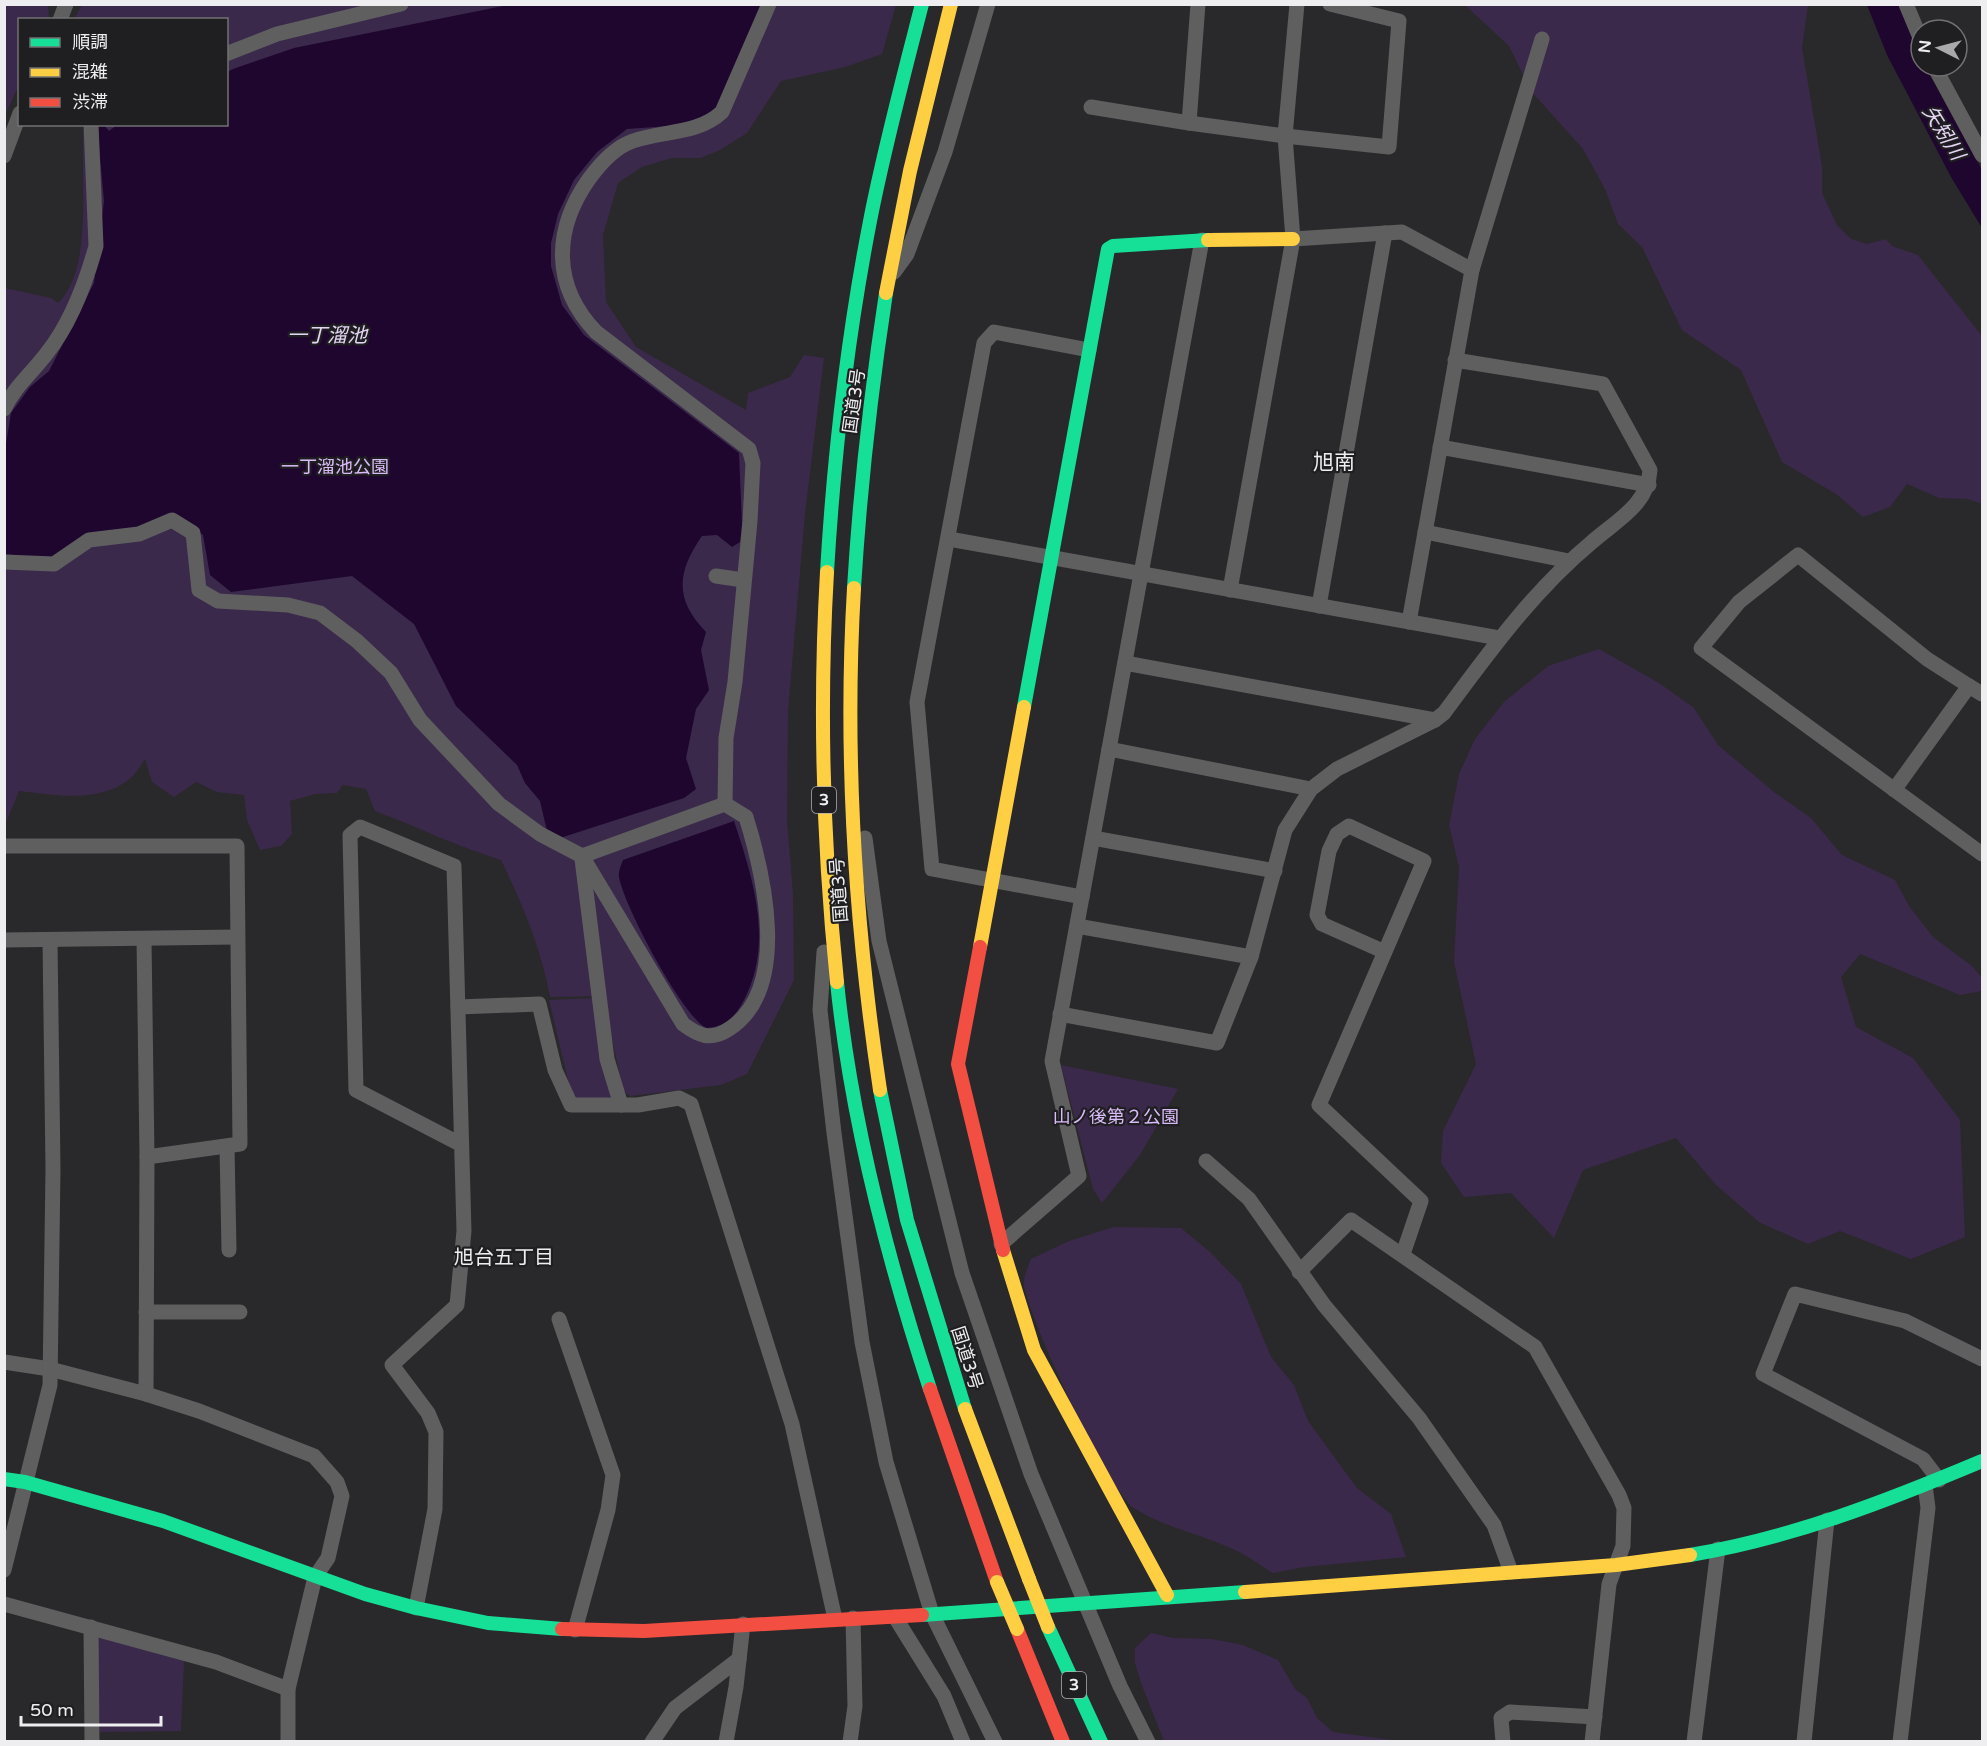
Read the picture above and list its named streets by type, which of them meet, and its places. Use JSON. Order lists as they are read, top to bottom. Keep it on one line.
{"streets":{"main road":["国道3号","3"]},"districts":["旭南","旭台五丁目"],"water":["矢矧川","一丁溜池"],"parks":["一丁溜池公園","山ノ後第２公園"],"legend":["順調","混雑","渋滞"],"scale_bar":"50 m","north":"left"}
